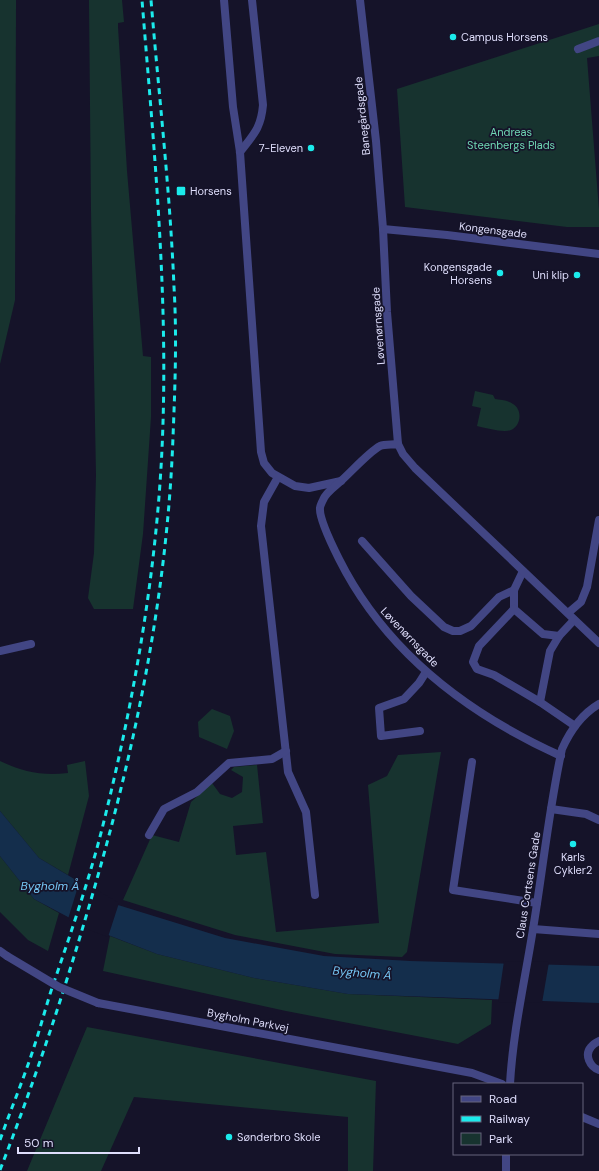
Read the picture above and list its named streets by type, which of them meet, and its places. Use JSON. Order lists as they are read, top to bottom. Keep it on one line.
{"streets":{"street":["Banegårdsgade","Kongensgade","Løvenørnsgade","Claus Cortsens Gade","Bygholm Parkvej"]},"crossings":[["Banegårdsgade","Kongensgade"],["Banegårdsgade","Løvenørnsgade"],["Kongensgade","Løvenørnsgade"],["Løvenørnsgade","Claus Cortsens Gade"]],"water":["Bygholm Å"],"parks":["Andreas Steenbergs Plads"],"places":{"other":["Campus Horsens","7-Eleven","Kongensgade Horsens","Uni klip","Karls Cykler2","Sønderbro Skole"],"transit":["Horsens"]},"legend":["Road","Railway","Park"],"scale_bar":"50 m"}
